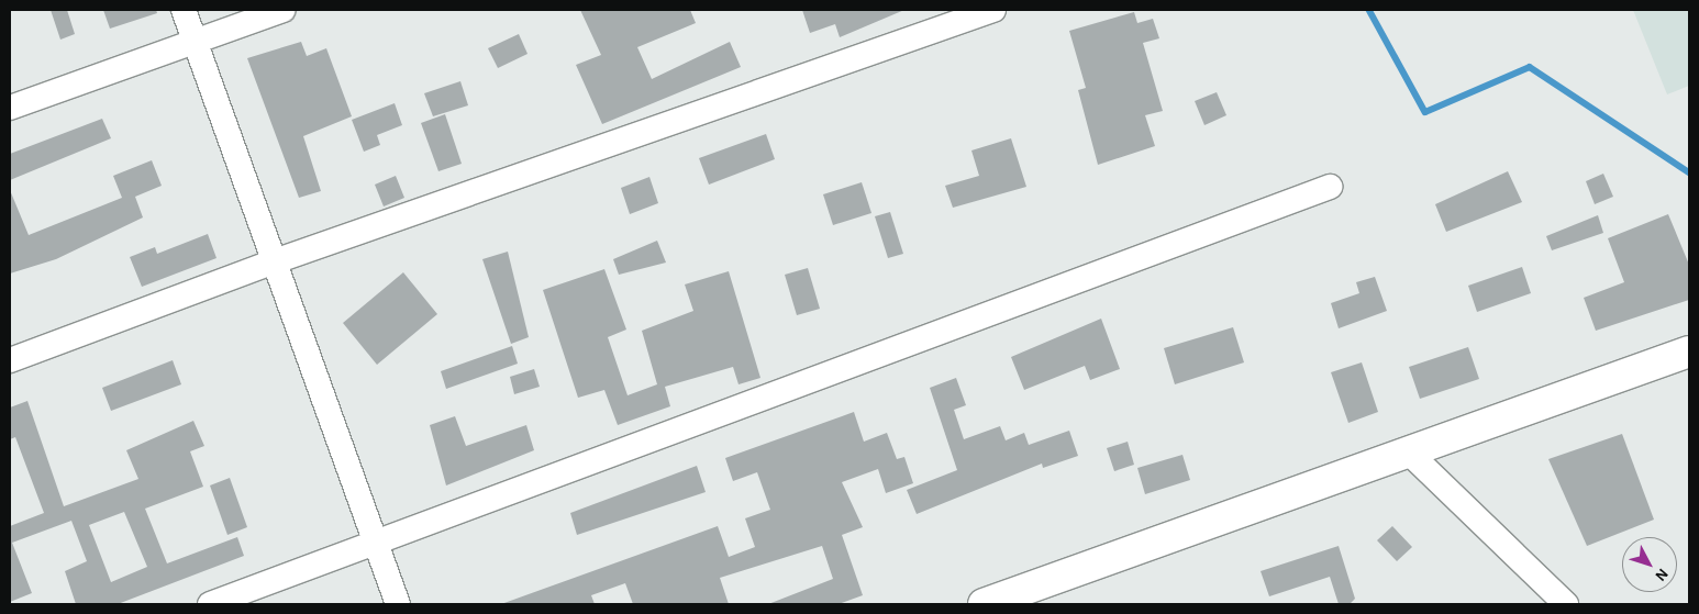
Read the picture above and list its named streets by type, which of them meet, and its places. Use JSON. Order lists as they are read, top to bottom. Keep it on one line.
{"north":"bottom right"}
